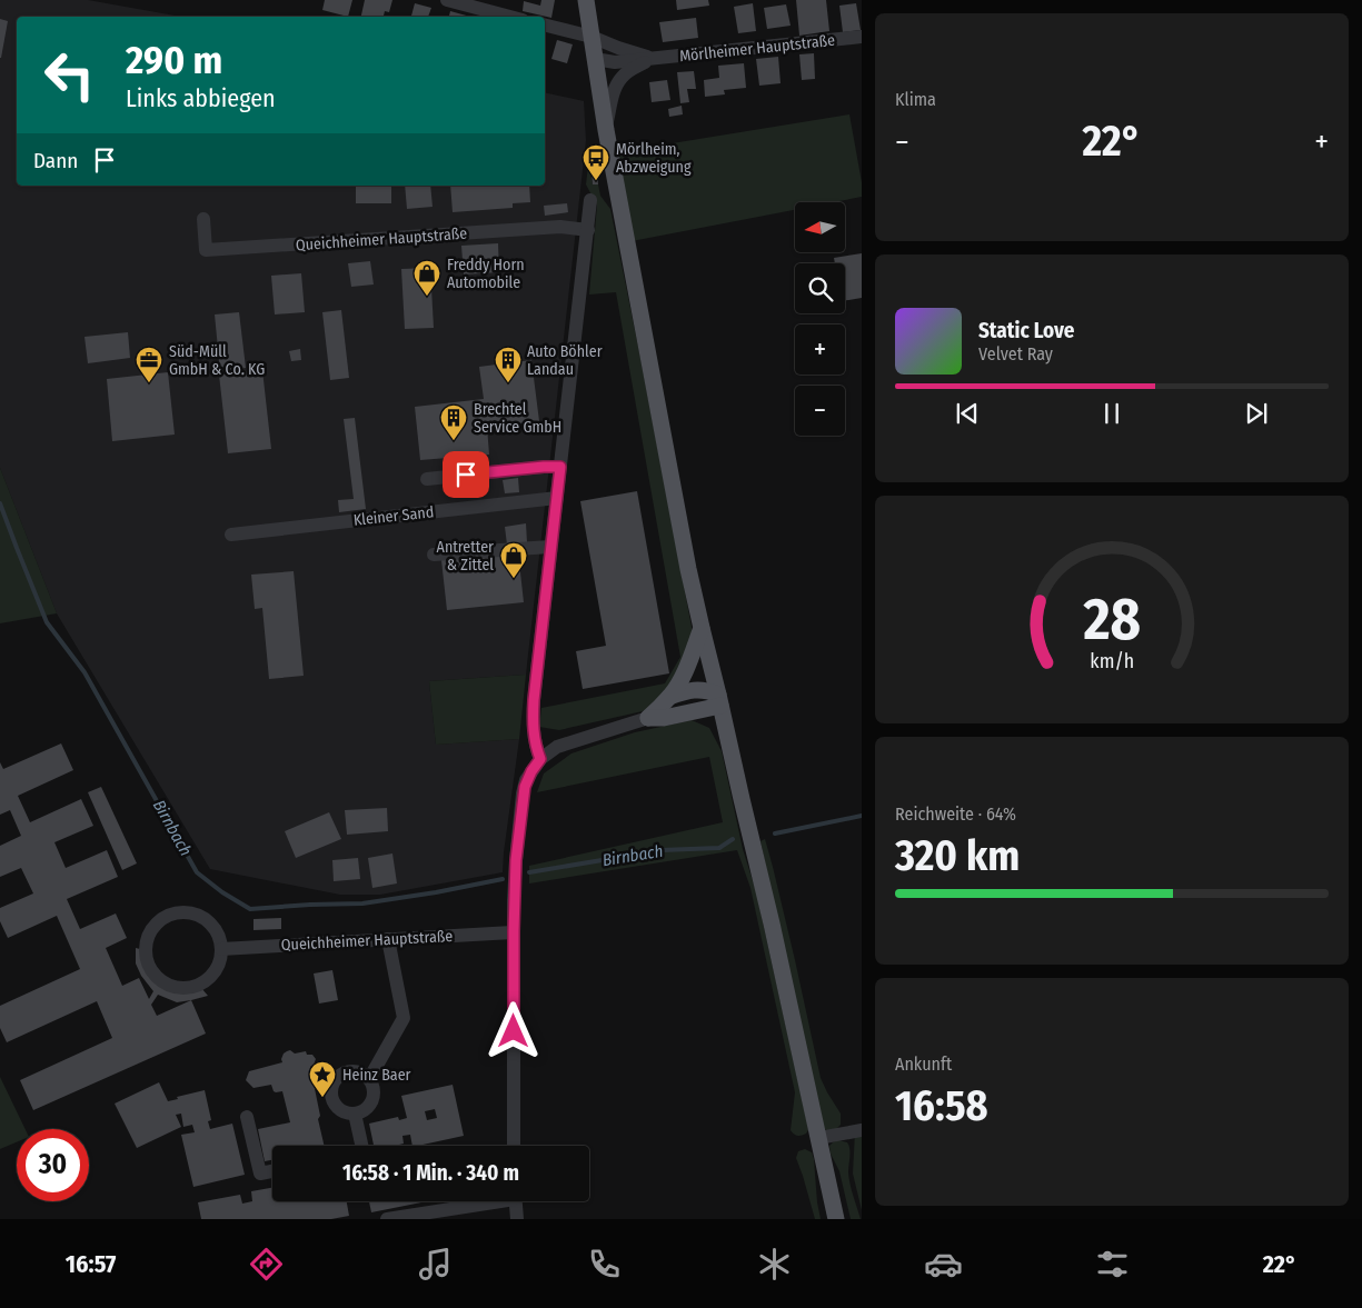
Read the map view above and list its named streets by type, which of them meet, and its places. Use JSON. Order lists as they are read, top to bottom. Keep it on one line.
{"streets":{"street":["Mörlheimer Hauptstraße","Queichheimer Hauptstraße","Kleiner Sand"]},"water":["Birnbach"],"places":{"bus stop":["Mörlheim, Abzweigung"],"shop":["Freddy Horn Automobile","Antretter & Zittel"],"office":["Süd-Müll GmbH & Co. KG"],"building":["Auto Böhler Landau","Brechtel Service GmbH"],"place":["Heinz Baer"]},"north":"left","page":{"tile":["Klima",["Reichweite · 64%","320 km"],["Ankunft","16:58"]],"turn":["290 m","Links abbiegen"],"heat":["−","22°","+"],"then":"Dann","map_buttons":["+","−"],"song":["Static Love","Velvet Ray"],"limit":"30","trip":"16:58 · 1 Min. · 340 m","tabs":["16:57","22°"],"gauge":["28","km/h"]}}
